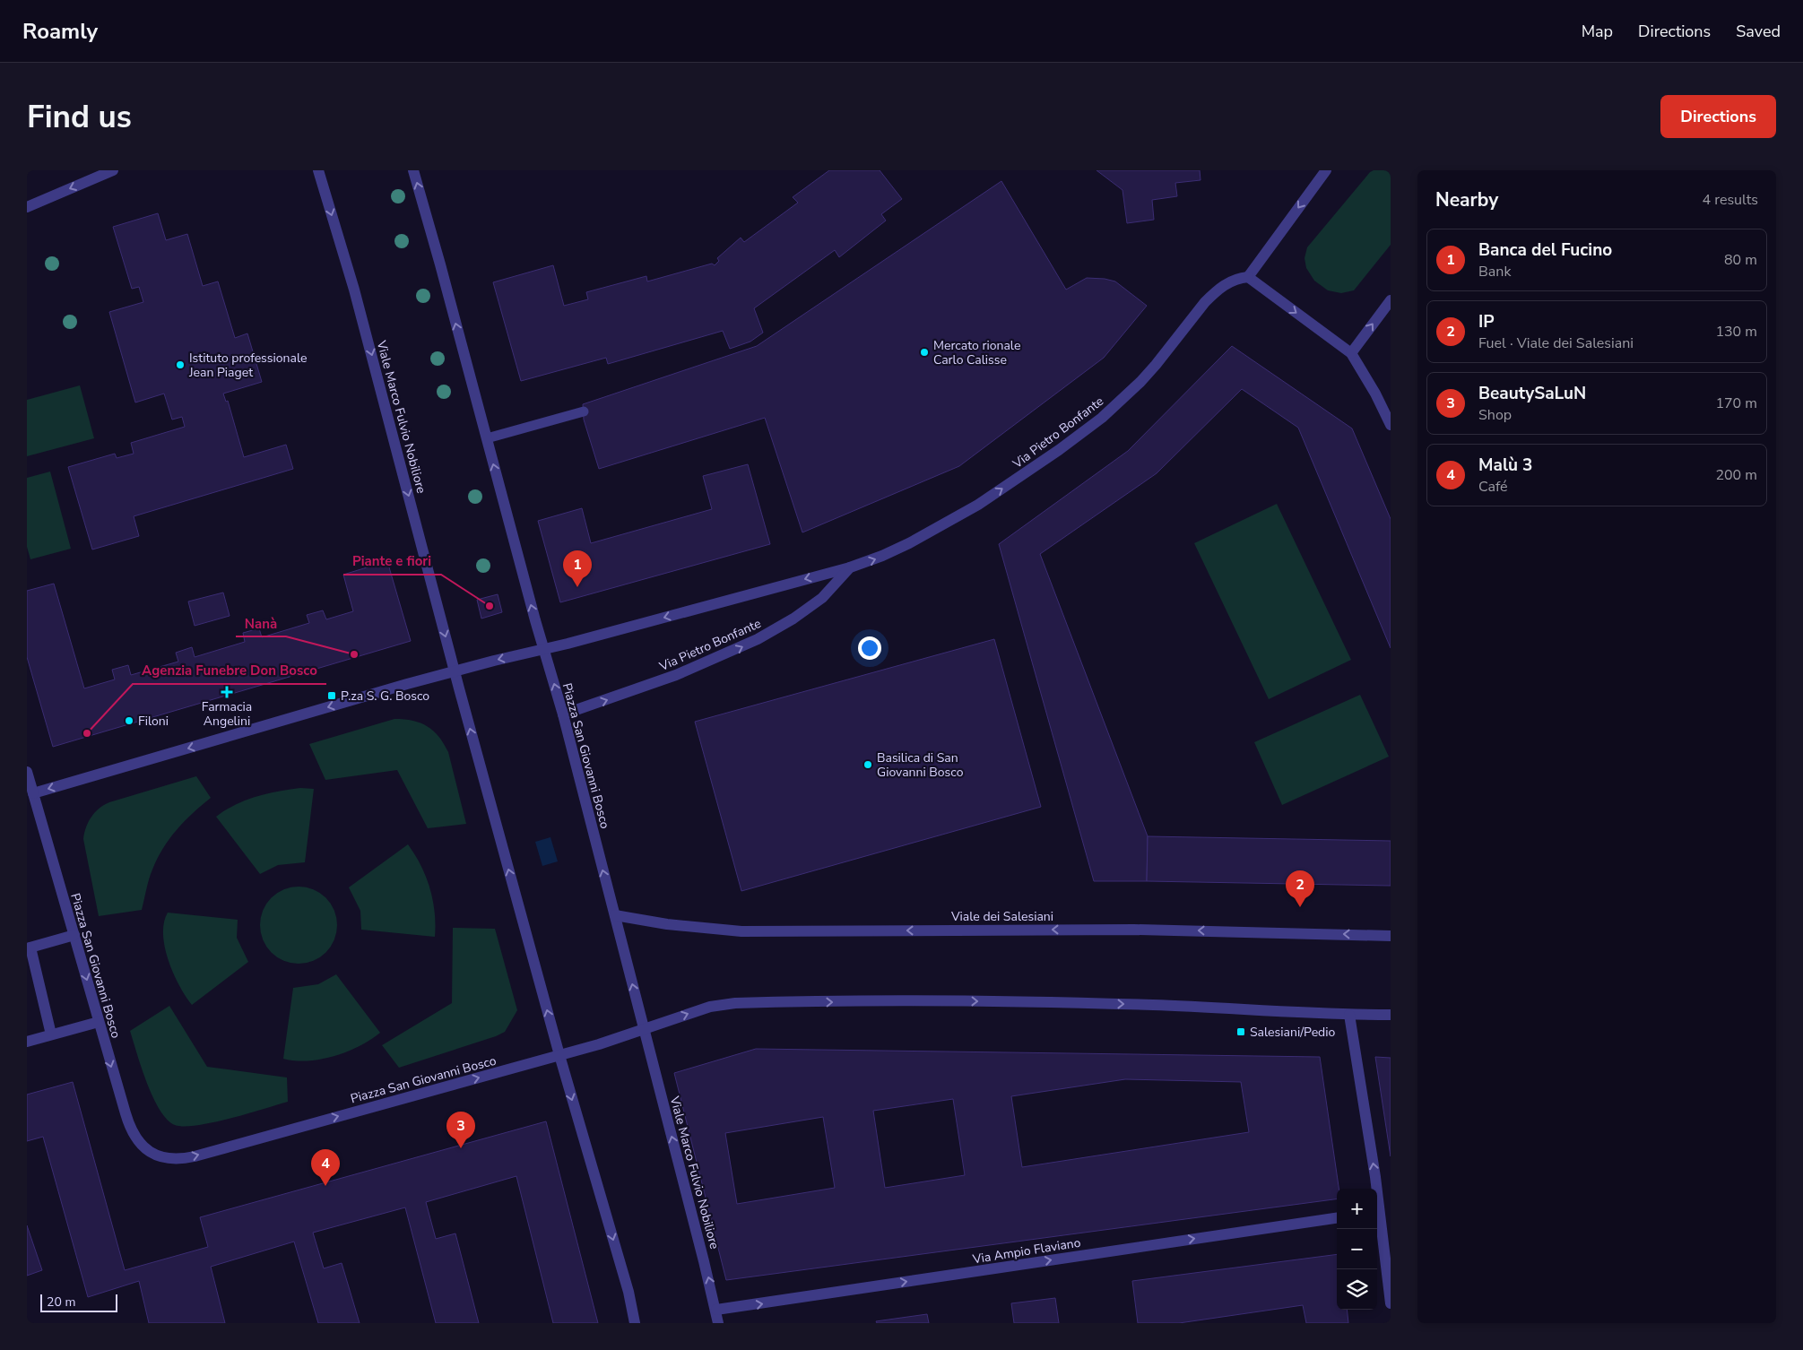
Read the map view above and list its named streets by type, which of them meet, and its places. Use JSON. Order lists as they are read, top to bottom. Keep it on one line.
{"streets":{"street":["Viale Marco Fulvio Nobiliore","Via Pietro Bonfante","Piazza San Giovanni Bosco","Viale dei Salesiani","Via Ampio Flaviano"]},"crossings":[["Viale Marco Fulvio Nobiliore","Piazza San Giovanni Bosco"],["Viale Marco Fulvio Nobiliore","Via Ampio Flaviano"],["Via Pietro Bonfante","Piazza San Giovanni Bosco"],["Piazza San Giovanni Bosco","Viale dei Salesiani"]],"one_way":["Via Ampio Flaviano"],"places":{"other":["Mercato rionale Carlo Calisse","Istituto professionale Jean Piaget","Piante e fiori","Nanà","Filoni","Agenzia Funebre Don Bosco","Basilica di San Giovanni Bosco"],"health":["Farmacia Angelini"],"transit":["P.za S. G. Bosco","Salesiani/Pedio"]},"scale_bar":"20 m","page":{"header":"Roamly","nav":["Map","Directions","Saved"],"buttons":"Directions","title":"Find us","heading":["Nearby","4 results"],"list":[{"mark":"1","name":"Banca del Fucino","note":"Bank","value":"80 m"},{"mark":"2","name":"IP","note":"Fuel · Viale dei Salesiani","value":"130 m"},{"mark":"3","name":"BeautySaLuN","note":"Shop","value":"170 m"},{"mark":"4","name":"Malù 3","note":"Café","value":"200 m"}],"pins":["1","2","3","4"],"map_buttons":["+","−"],"scale":"20 m"}}
